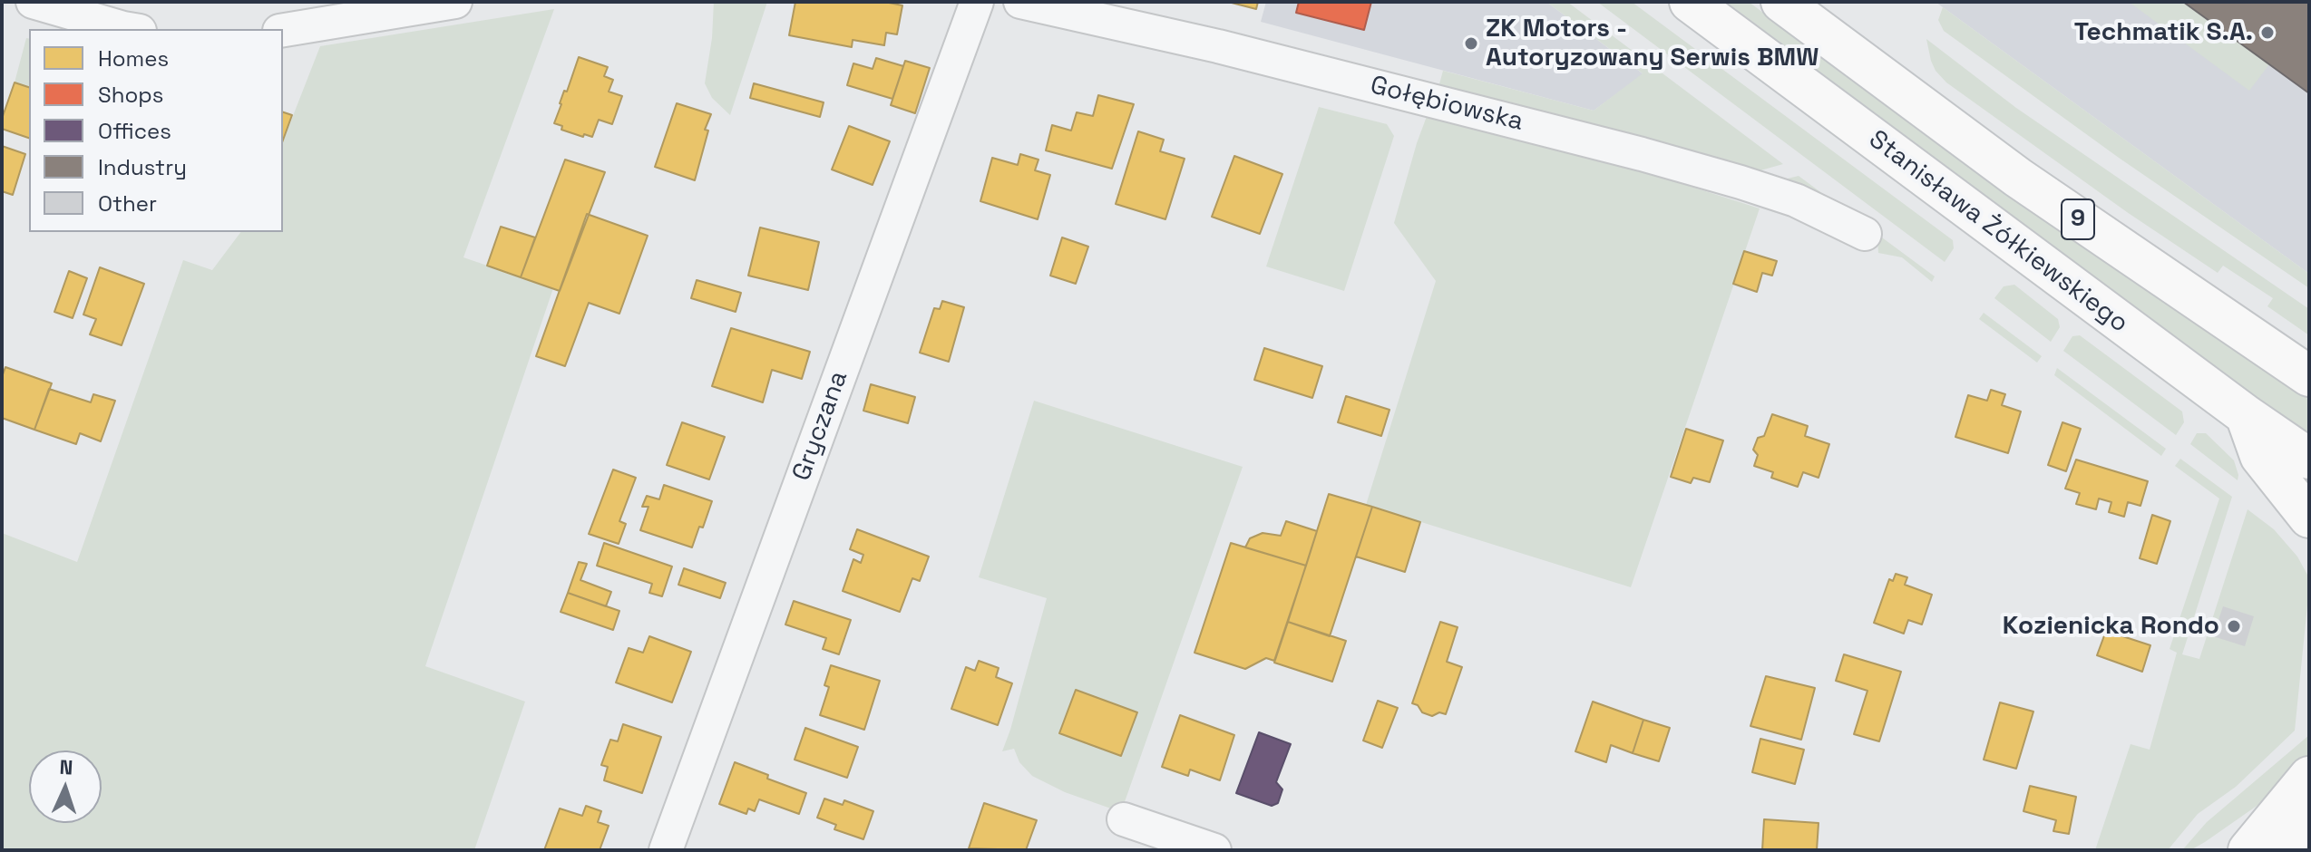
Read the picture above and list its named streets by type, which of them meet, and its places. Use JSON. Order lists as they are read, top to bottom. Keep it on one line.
{"streets":{"main road":["9","Stanisława Żółkiewskiego"],"street":["Gołębiowska","Gryczana"]},"places":["Techmatik S.A.","ZK Motors - Autoryzowany Serwis BMW","Kozienicka Rondo"],"legend":["Homes","Shops","Offices","Industry","Other"],"north":"top"}
